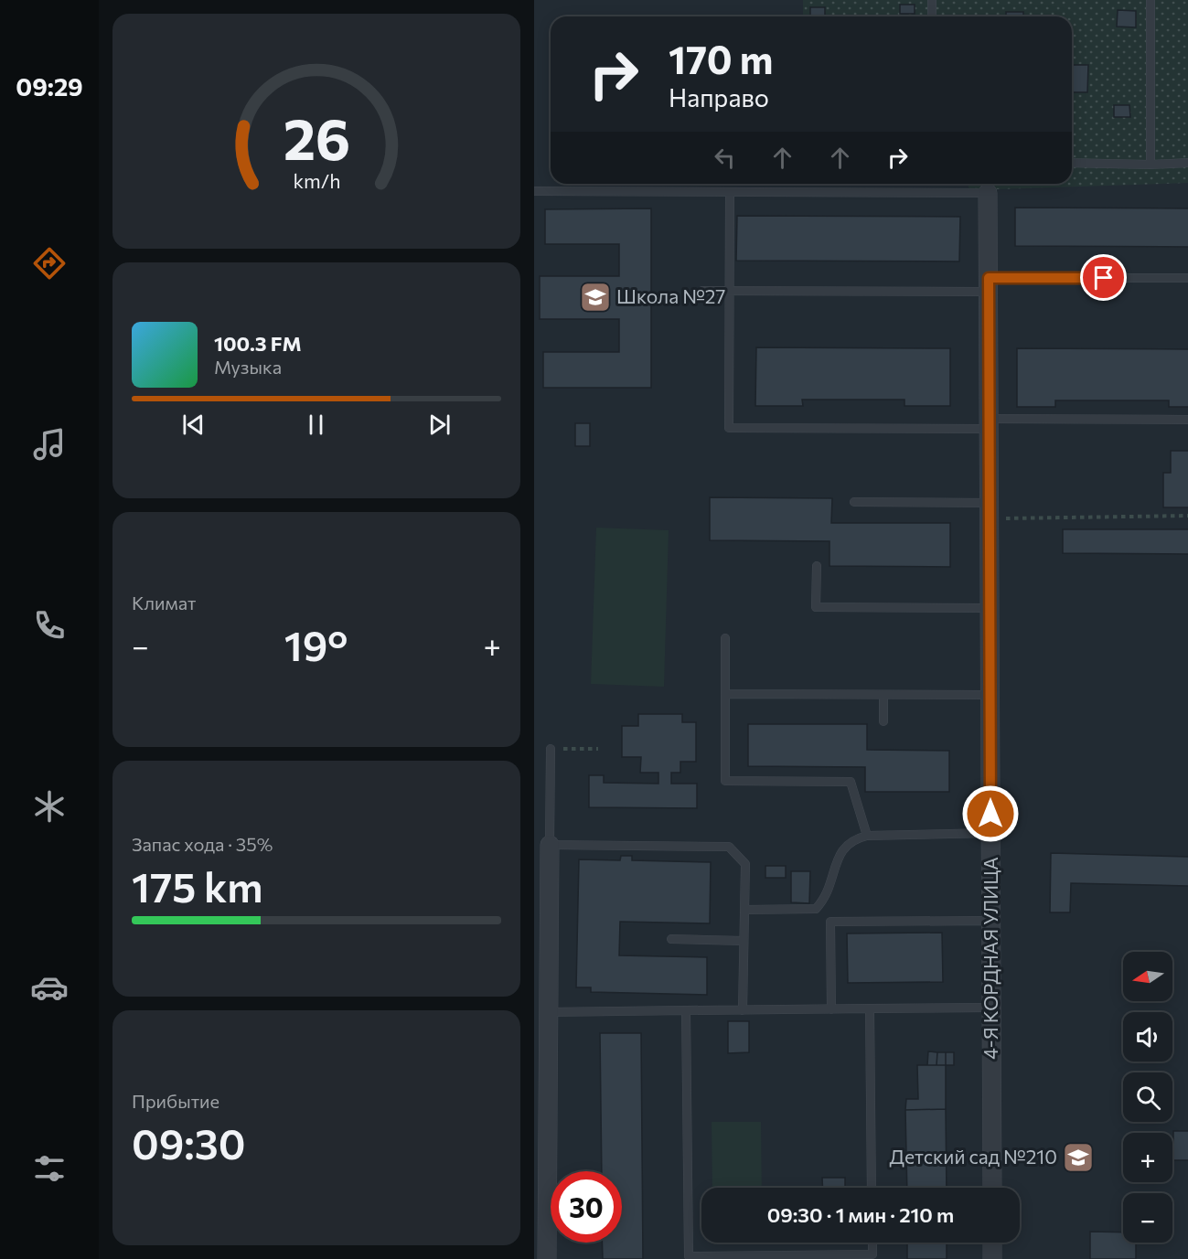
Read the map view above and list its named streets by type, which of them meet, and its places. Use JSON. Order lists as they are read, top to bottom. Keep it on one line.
{"streets":{"street":["4-Я КОРДНАЯ УЛИЦА"]},"places":{"school or university":["Школа №27","Детский сад №210"]},"north":"left","page":{"tabs":"09:29","turn":["170 m","Направо"],"song":["100.3 FM","Музыка"],"tile":["Климат",["Запас хода · 35%","175 km"],["Прибытие","09:30"]],"heat":["−","19°","+"],"map_buttons":["+","−"],"limit":"30","trip":"09:30 · 1 мин · 210 m","gauge":["26","km/h"]}}
